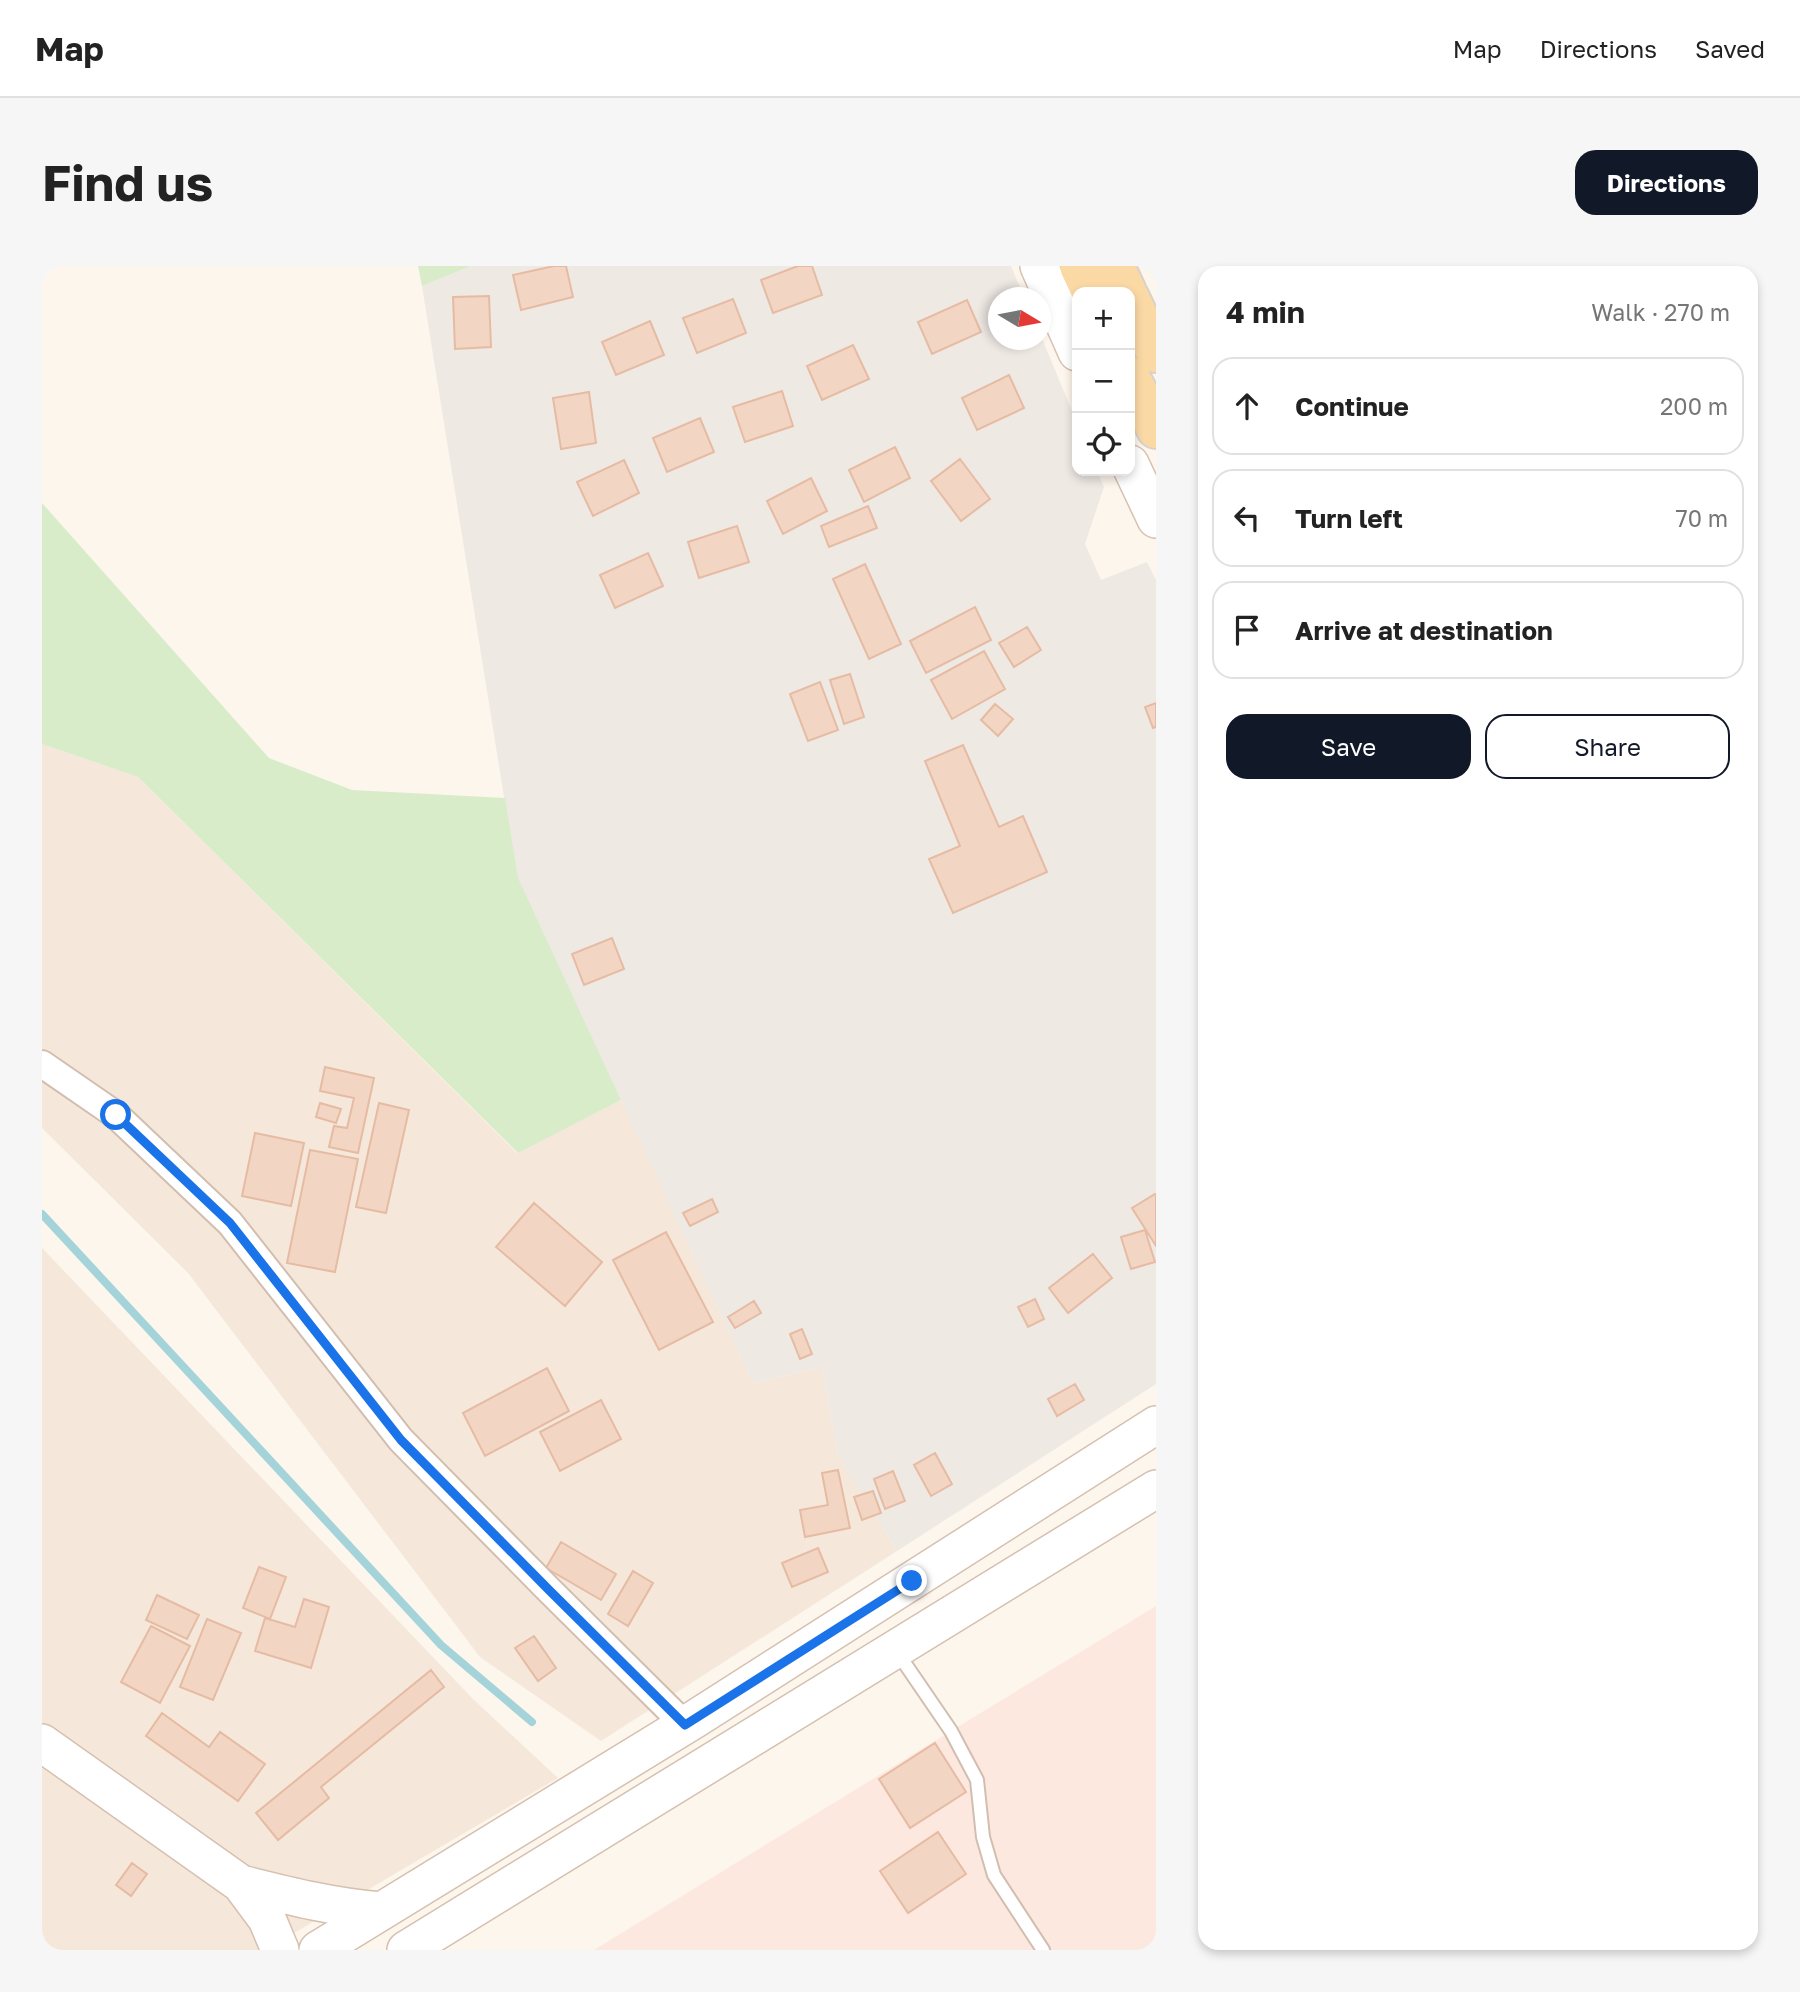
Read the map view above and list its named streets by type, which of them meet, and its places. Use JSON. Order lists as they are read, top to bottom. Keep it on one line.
{"north":"right","page":{"header":"Map","nav":["Map","Directions","Saved"],"buttons":["Directions",["Save","Share"]],"title":"Find us","heading":["4 min","Walk · 270 m"],"map_buttons":["+","−"],"list":[["Continue","200 m"],["Turn left","70 m"],"Arrive at destination"]}}
